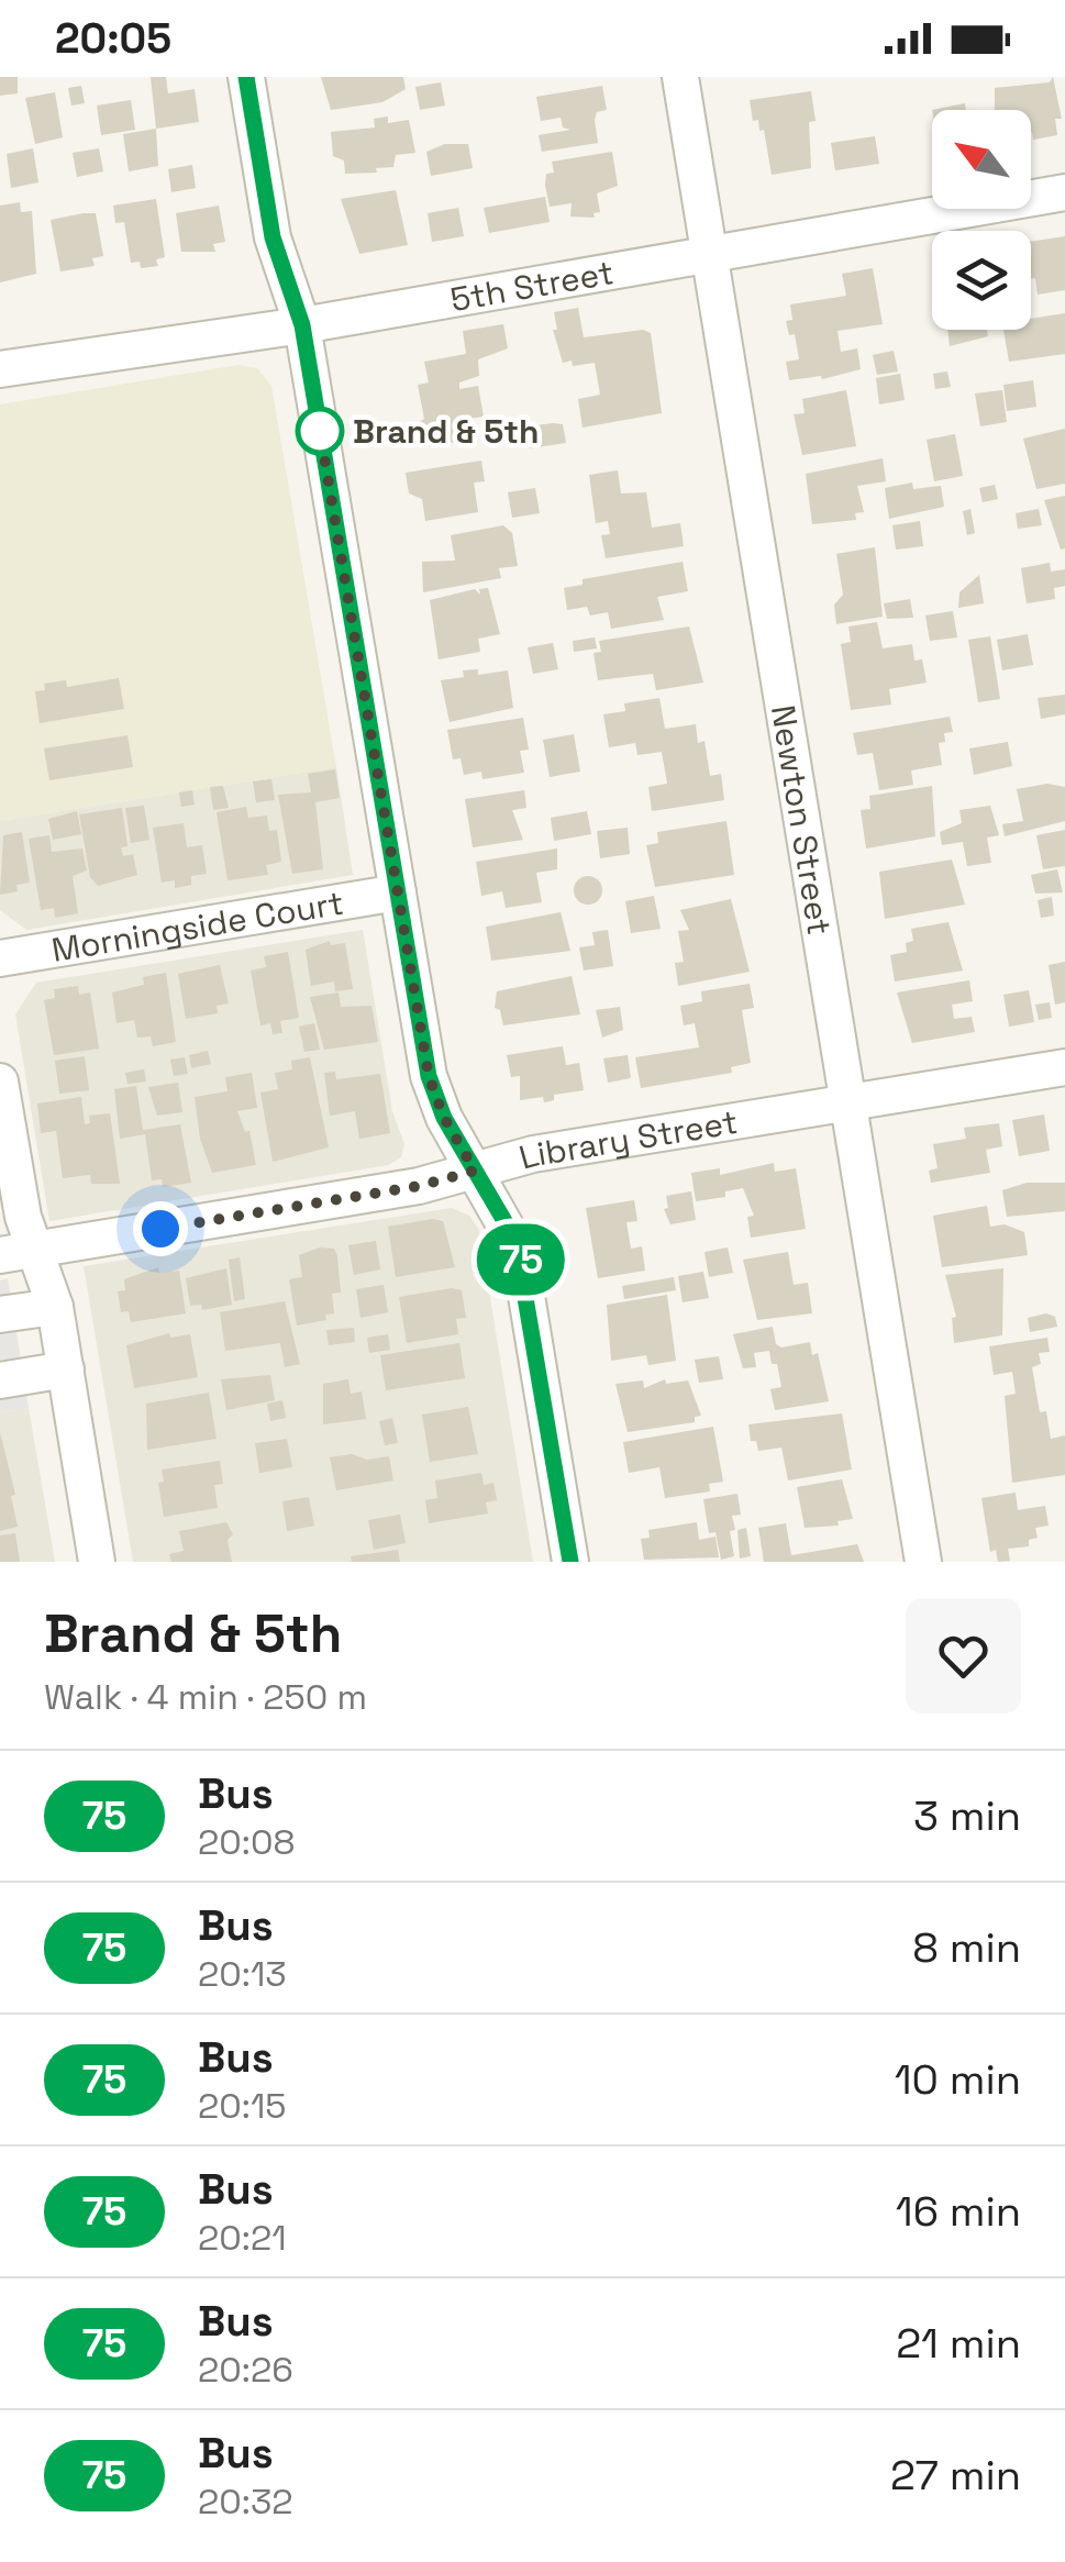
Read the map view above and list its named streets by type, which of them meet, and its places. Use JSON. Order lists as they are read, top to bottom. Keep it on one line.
{"streets":{"street":["5th Street","Newton Street","Morningside Court","Library Street"]},"crossings":[["5th Street","Newton Street"],["Newton Street","Library Street"]],"places":["Brand & 5th"],"lines":["bus line 75"],"north":"top left","page":{"status":"20:05","on_map":"75","heading":["Brand & 5th","Walk · 4 min · 250 m"],"list":[{"mark":"75","name":"Bus","note":"20:08","value":"3 min"},{"mark":"75","name":"Bus","note":"20:13","value":"8 min"},{"mark":"75","name":"Bus","note":"20:15","value":"10 min"},{"mark":"75","name":"Bus","note":"20:21","value":"16 min"},{"mark":"75","name":"Bus","note":"20:26","value":"21 min"},{"mark":"75","name":"Bus","note":"20:32","value":"27 min"}]}}
